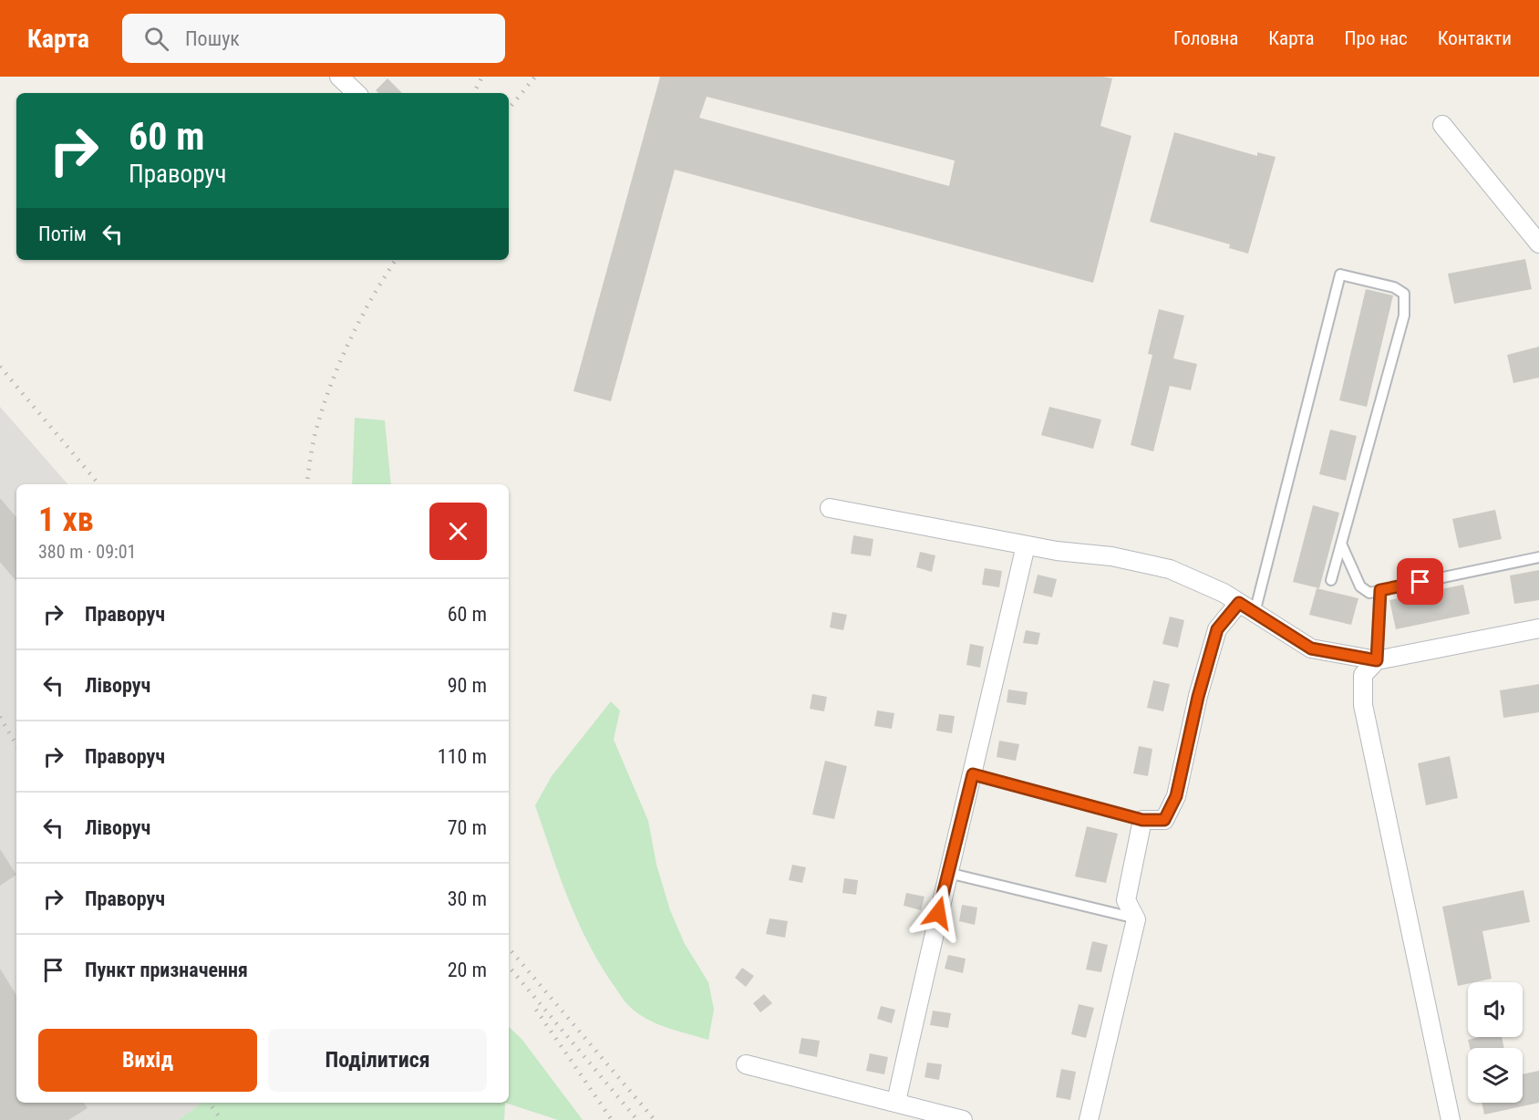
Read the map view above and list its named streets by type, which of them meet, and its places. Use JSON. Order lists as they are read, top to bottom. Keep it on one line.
{"page":{"header":"Карта","search":"Пошук","nav":["Головна","Карта","Про нас","Контакти"],"turn":["60 m","Праворуч"],"then":"Потім","heading":["1 хв","380 m · 09:01"],"list":[{"name":"Праворуч","value":"60 m"},{"name":"Ліворуч","value":"90 m"},{"name":"Праворуч","value":"110 m"},{"name":"Ліворуч","value":"70 m"},{"name":"Праворуч","value":"30 m"},{"name":"Пункт призначення","value":"20 m"}],"buttons":["Вихід","Поділитися"]}}
